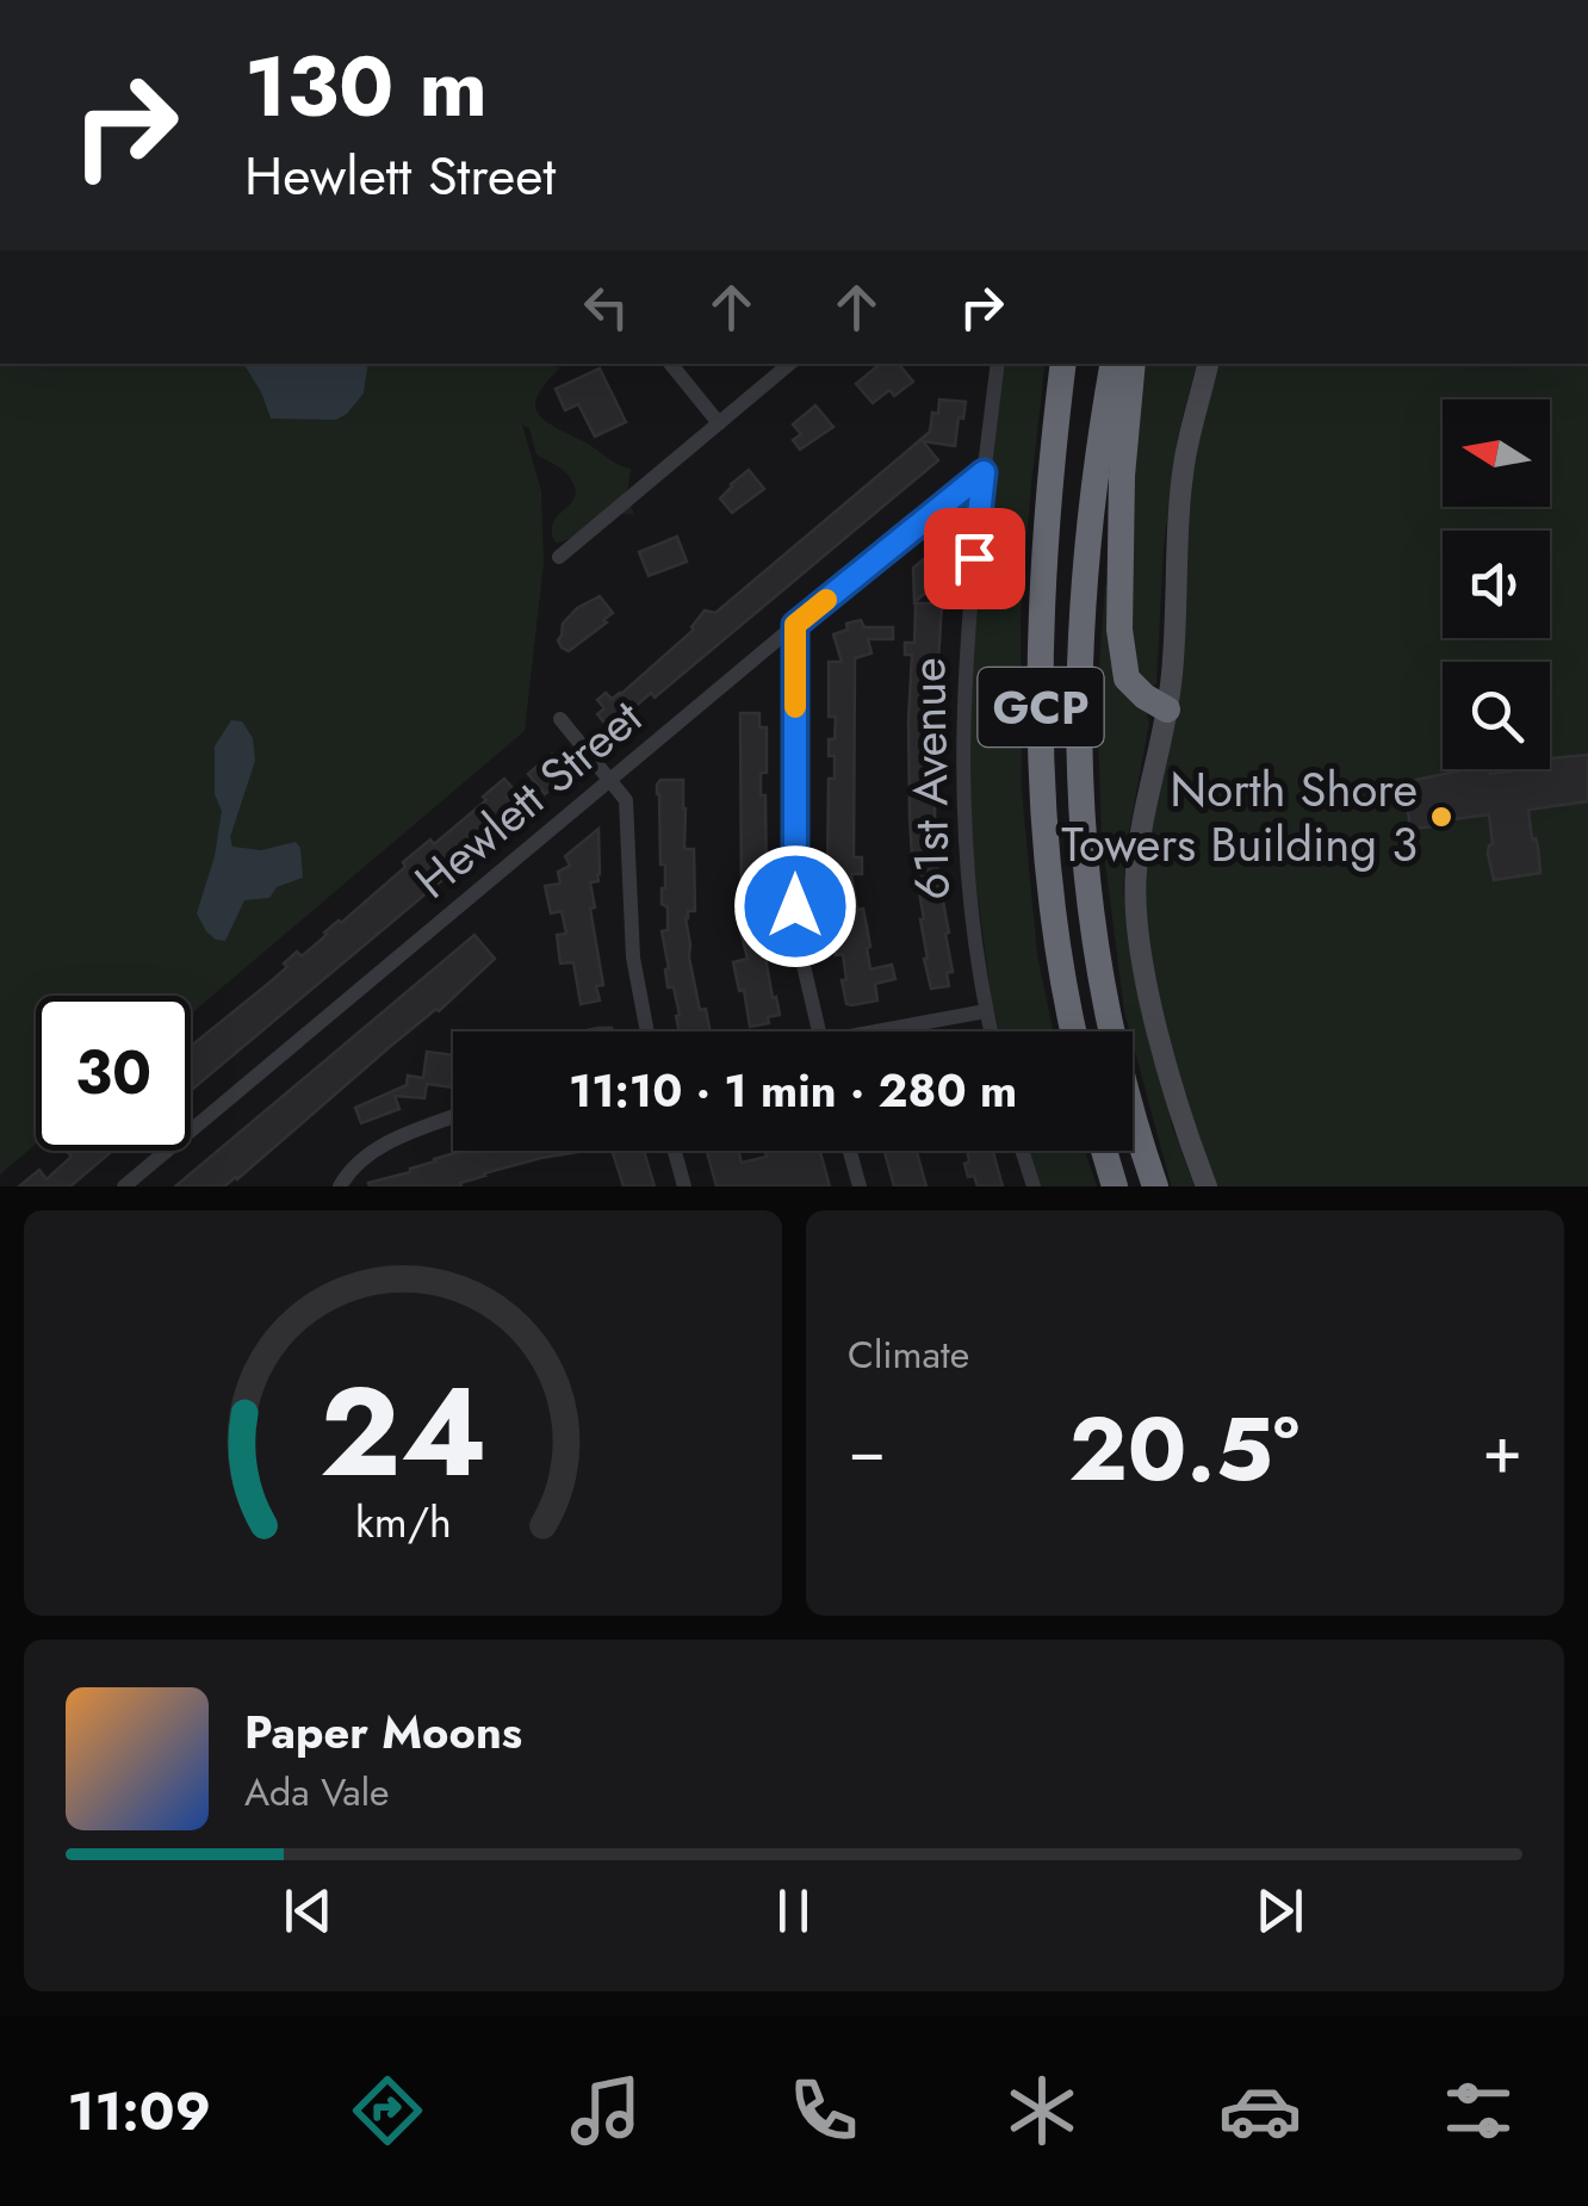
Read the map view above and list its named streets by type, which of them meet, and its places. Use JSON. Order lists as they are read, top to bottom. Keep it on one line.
{"streets":{"highway":["GCP"],"street":["61st Avenue","Hewlett Street"]},"crossings":[["61st Avenue","Hewlett Street"]],"places":["North Shore Towers Building 3"],"north":"left","page":{"turn":["130 m","Hewlett Street"],"limit":"30","trip":"11:10 · 1 min · 280 m","tile":"Climate","heat":["−","20.5°","+"],"song":["Paper Moons","Ada Vale"],"tabs":"11:09","gauge":["24","km/h"]}}
